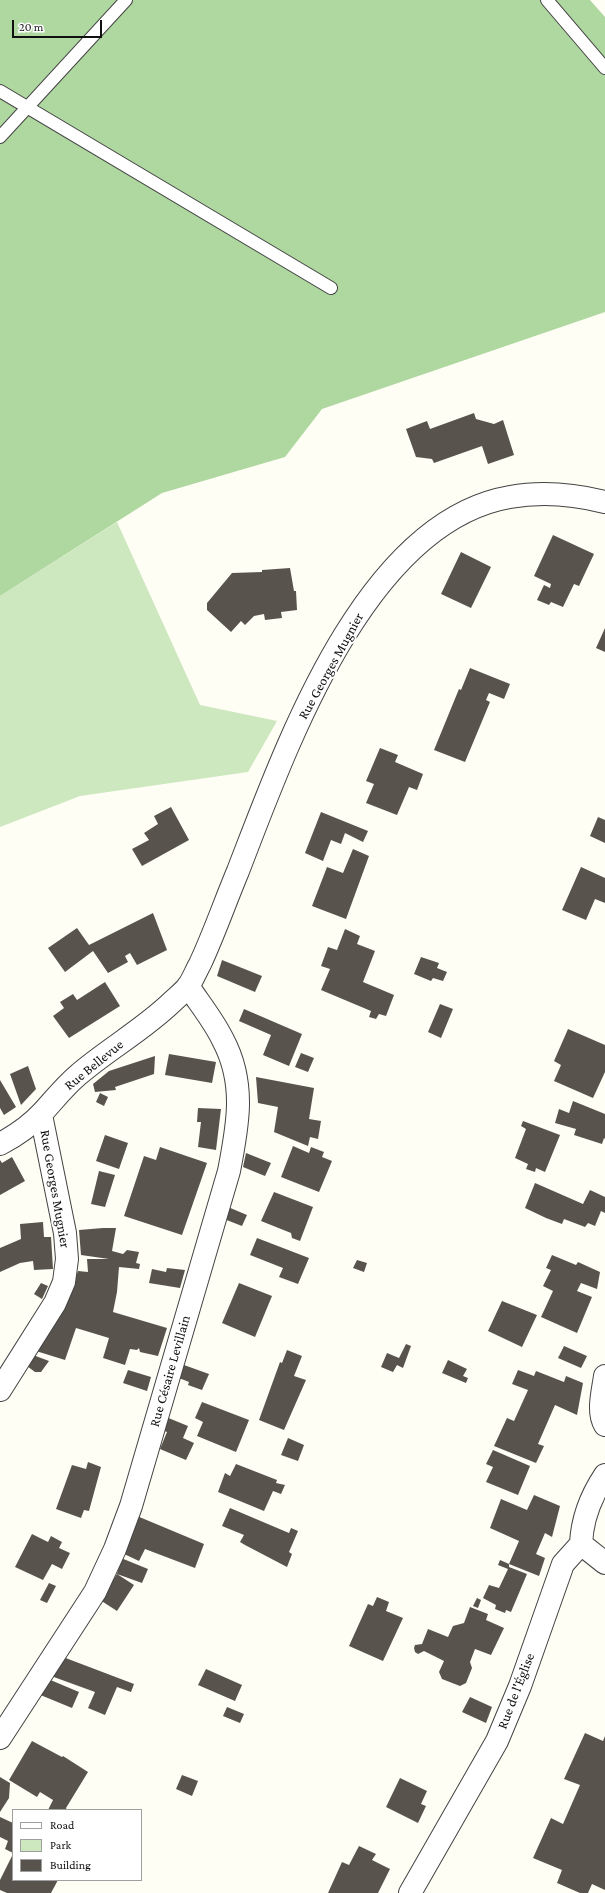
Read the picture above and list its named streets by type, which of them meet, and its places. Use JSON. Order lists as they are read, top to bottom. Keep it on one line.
{"streets":{"street":["Rue Georges Mugnier","Rue Bellevue","Rue Césaire Levillain","Rue de l'Église"]},"crossings":[["Rue Georges Mugnier","Rue Bellevue"],["Rue Georges Mugnier","Rue Césaire Levillain"],["Rue Bellevue","Rue Césaire Levillain"]],"legend":["Road","Park","Building"],"scale_bar":"20 m"}
